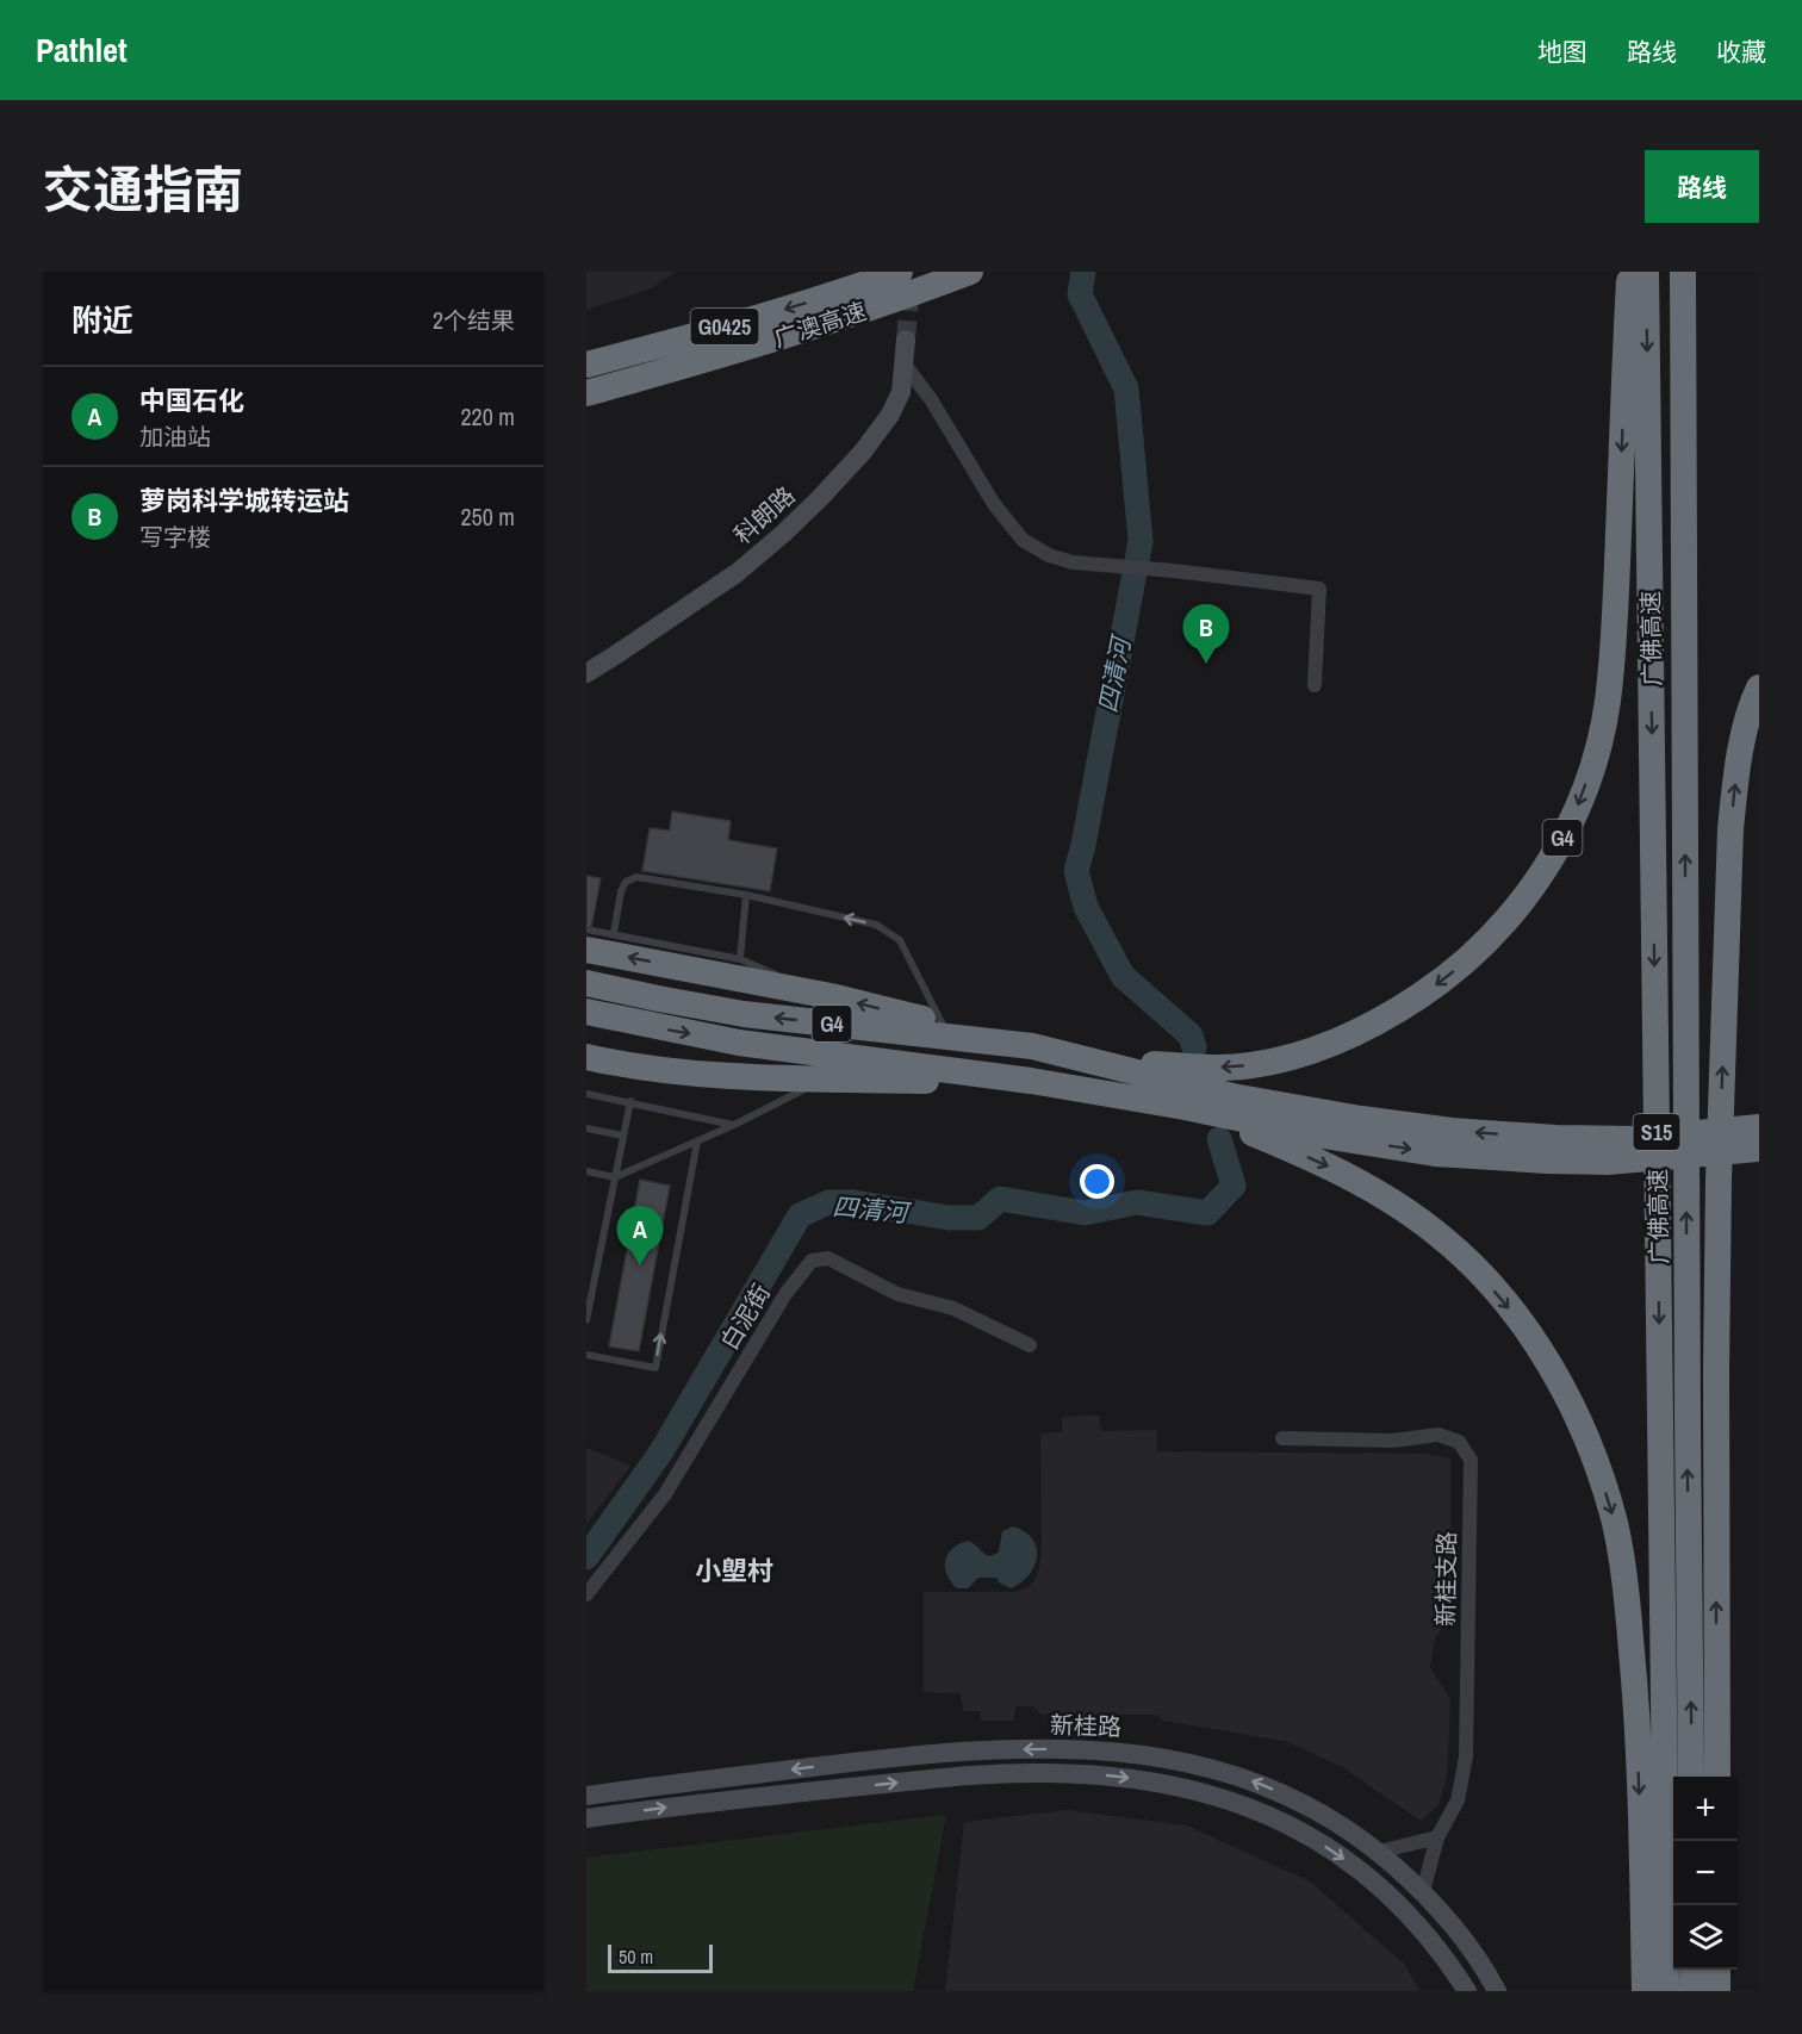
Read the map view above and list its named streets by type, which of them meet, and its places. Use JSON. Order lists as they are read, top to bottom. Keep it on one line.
{"streets":{"highway":["广澳高速","G0425","广佛高速","G4","S15"],"street":["科朗路","白泥街","新桂支路","新桂路"]},"crossings":[["新桂支路","新桂路"]],"districts":["小塱村"],"water":["四清河"],"scale_bar":"50 m","page":{"header":"Pathlet","nav":["地图","路线","收藏"],"title":"交通指南","buttons":"路线","heading":["附近","2个结果"],"list":[{"mark":"A","name":"中国石化","note":"加油站","value":"220 m"},{"mark":"B","name":"萝岗科学城转运站","note":"写字楼","value":"250 m"}],"pins":["B","A"],"map_buttons":["+","−"],"scale":"50 m"}}
